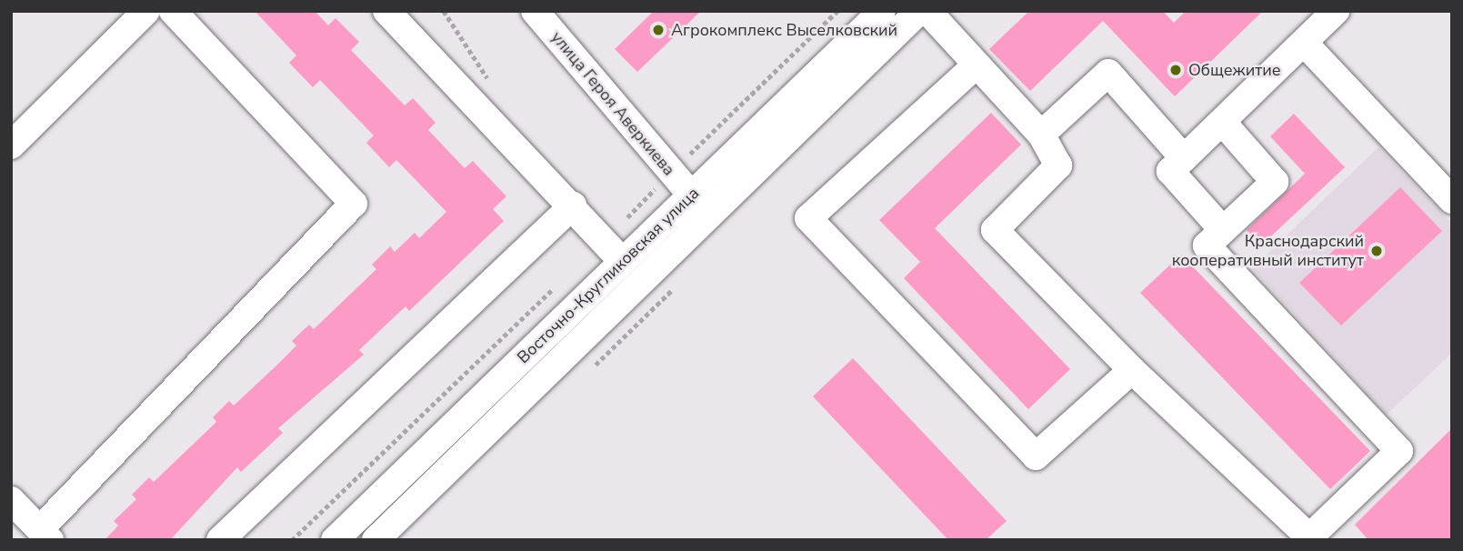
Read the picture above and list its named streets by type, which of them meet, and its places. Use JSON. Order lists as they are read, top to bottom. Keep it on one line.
{"streets":{"street":["улица Героя Аверкиева","Восточно-Кругликовская улица"]},"crossings":[["улица Героя Аверкиева","Восточно-Кругликовская улица"]],"places":["Агрокомплекс Выселковский","Общежитие","Краснодарский кооперативный институт"]}
